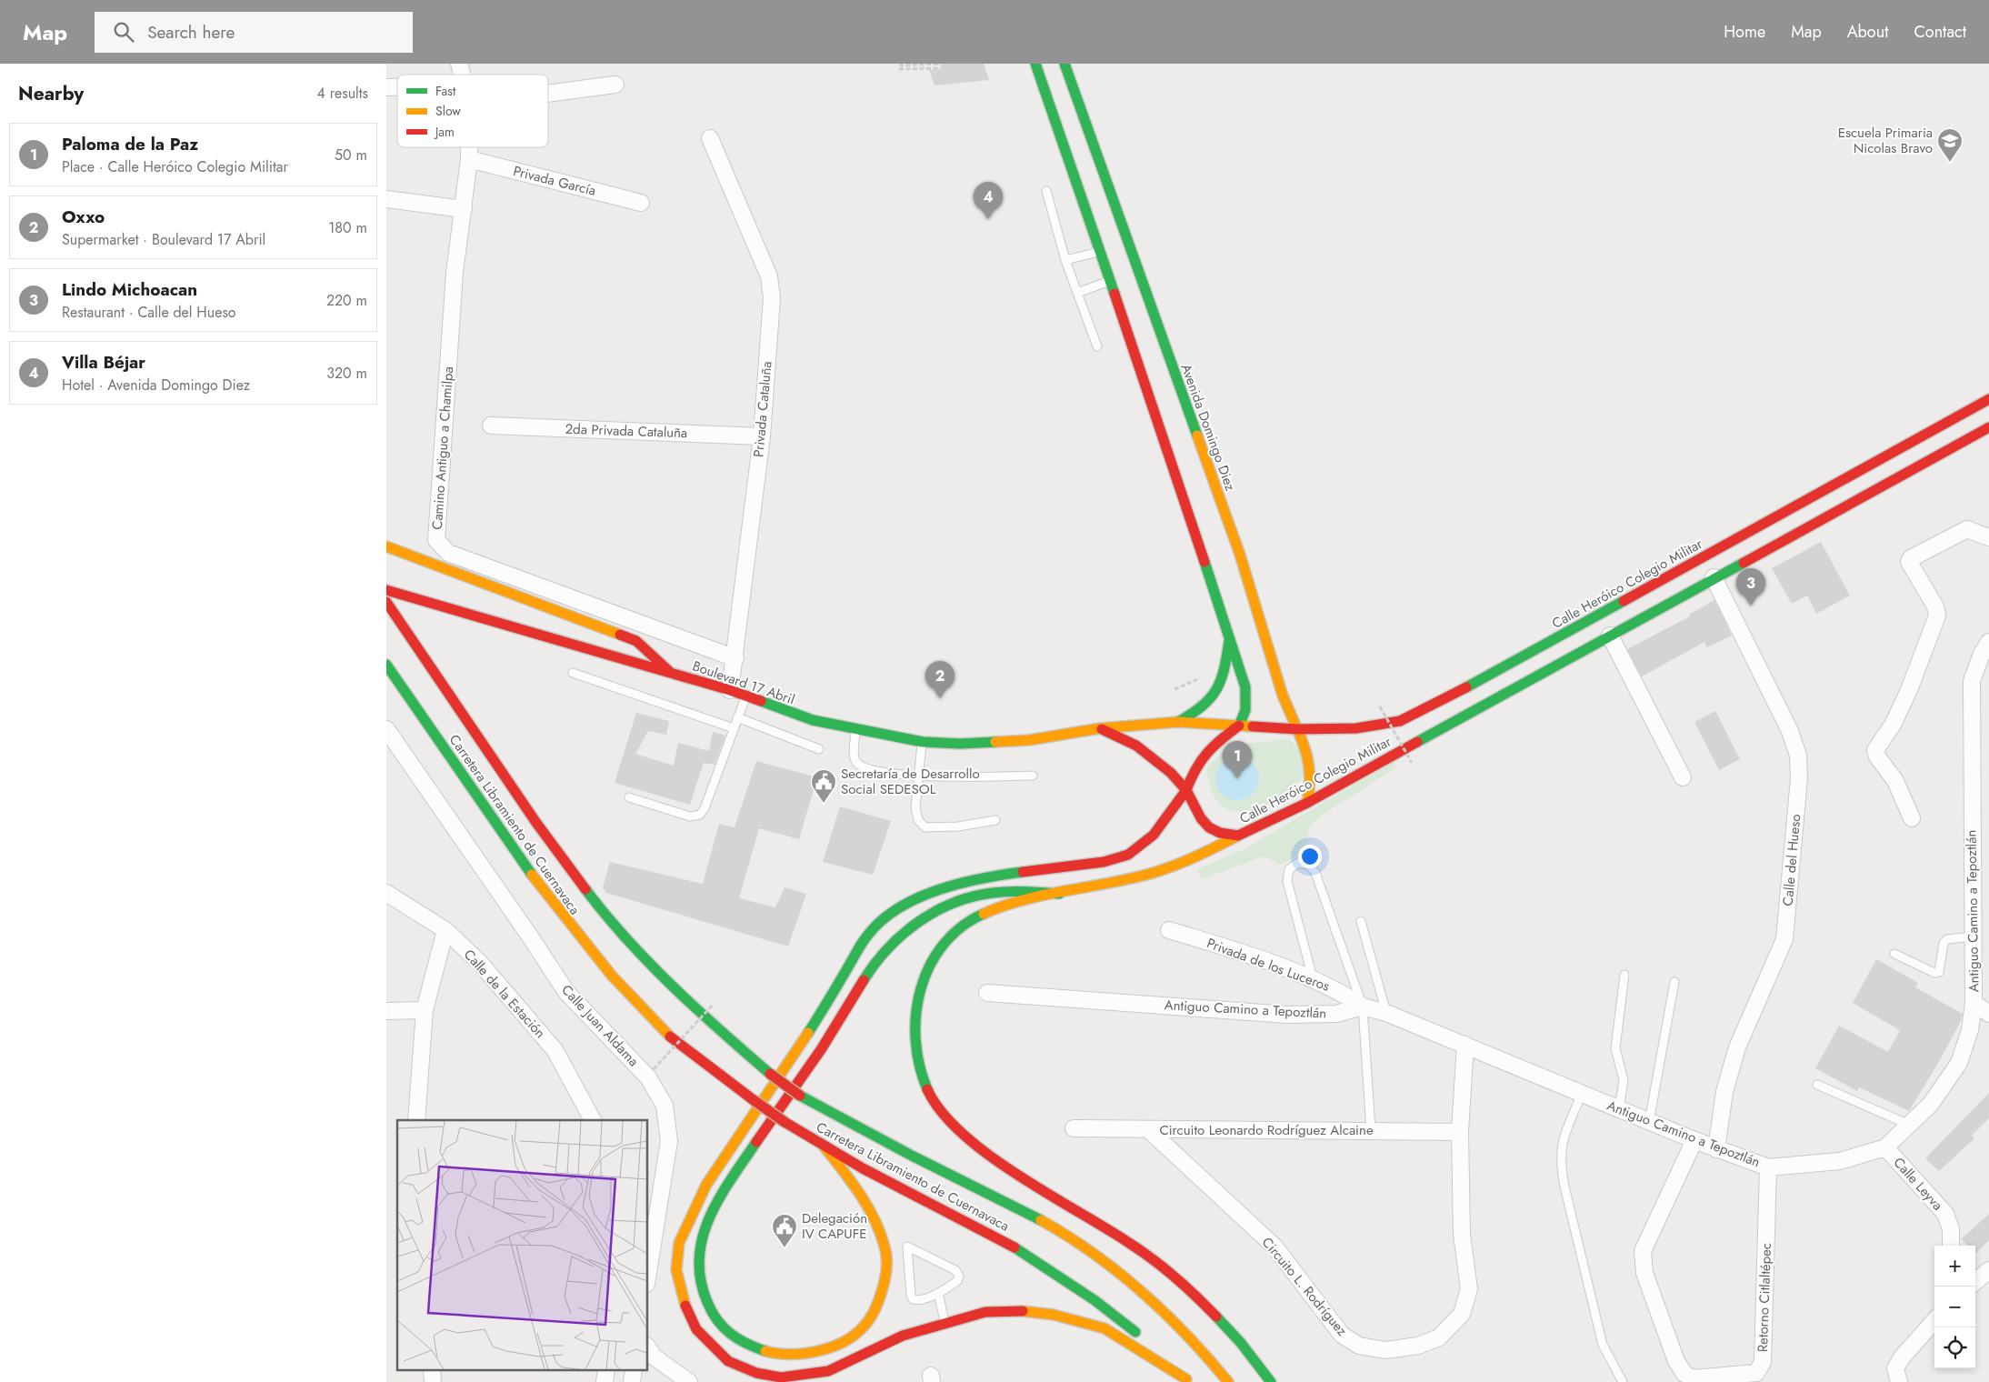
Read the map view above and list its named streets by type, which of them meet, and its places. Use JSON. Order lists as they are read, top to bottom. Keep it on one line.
{"streets":{"main road":["Avenida Domingo Diez","Calle Heróico Colegio Militar","Boulevard 17 Abril","Carretera Libramiento de Cuernavaca"],"street":["Privada García","Privada Cataluña","2da Privada Cataluña","Camino Antiguo a Chamilpa","Calle del Hueso","Antiguo Camino a Tepoztlán","Privada de los Luceros","Calle de la Estación","Calle Juan Aldama","Circuito Leonardo Rodríguez Alcaine","Calle Leyva","Circuito L. Rodríguez","Retorno Citlaltépec"]},"crossings":[["Privada García","Camino Antiguo a Chamilpa"],["Privada Cataluña","2da Privada Cataluña"],["Privada Cataluña","Camino Antiguo a Chamilpa"],["Privada Cataluña","Boulevard 17 Abril"],["Avenida Domingo Diez","Calle Heróico Colegio Militar"],["Avenida Domingo Diez","Boulevard 17 Abril"],["Calle Heróico Colegio Militar","Boulevard 17 Abril"],["Calle Heróico Colegio Militar","Calle del Hueso"],["Calle del Hueso","Antiguo Camino a Tepoztlán"],["Antiguo Camino a Tepoztlán","Privada de los Luceros"],["Antiguo Camino a Tepoztlán","Calle Leyva"],["Antiguo Camino a Tepoztlán","Circuito L. Rodríguez"],["Antiguo Camino a Tepoztlán","Retorno Citlaltépec"],["Circuito Leonardo Rodríguez Alcaine","Circuito L. Rodríguez"]],"places":{"school or university":["Escuela Primaria Nicolas Bravo"],"public building":["Secretaría de Desarrollo Social SEDESOL","Delegación IV CAPUFE"]},"legend":["Fast","Slow","Jam"],"page":{"header":"Map","search":"Search here","nav":["Home","Map","About","Contact"],"heading":["Nearby","4 results"],"list":[{"mark":"1","name":"Paloma de la Paz","note":"Place · Calle Heróico Colegio Militar","value":"50 m"},{"mark":"2","name":"Oxxo","note":"Supermarket · Boulevard 17 Abril","value":"180 m"},{"mark":"3","name":"Lindo Michoacan","note":"Restaurant · Calle del Hueso","value":"220 m"},{"mark":"4","name":"Villa Béjar","note":"Hotel · Avenida Domingo Diez","value":"320 m"}],"pins":["4","3","2","1"],"map_buttons":["+","−"]}}
